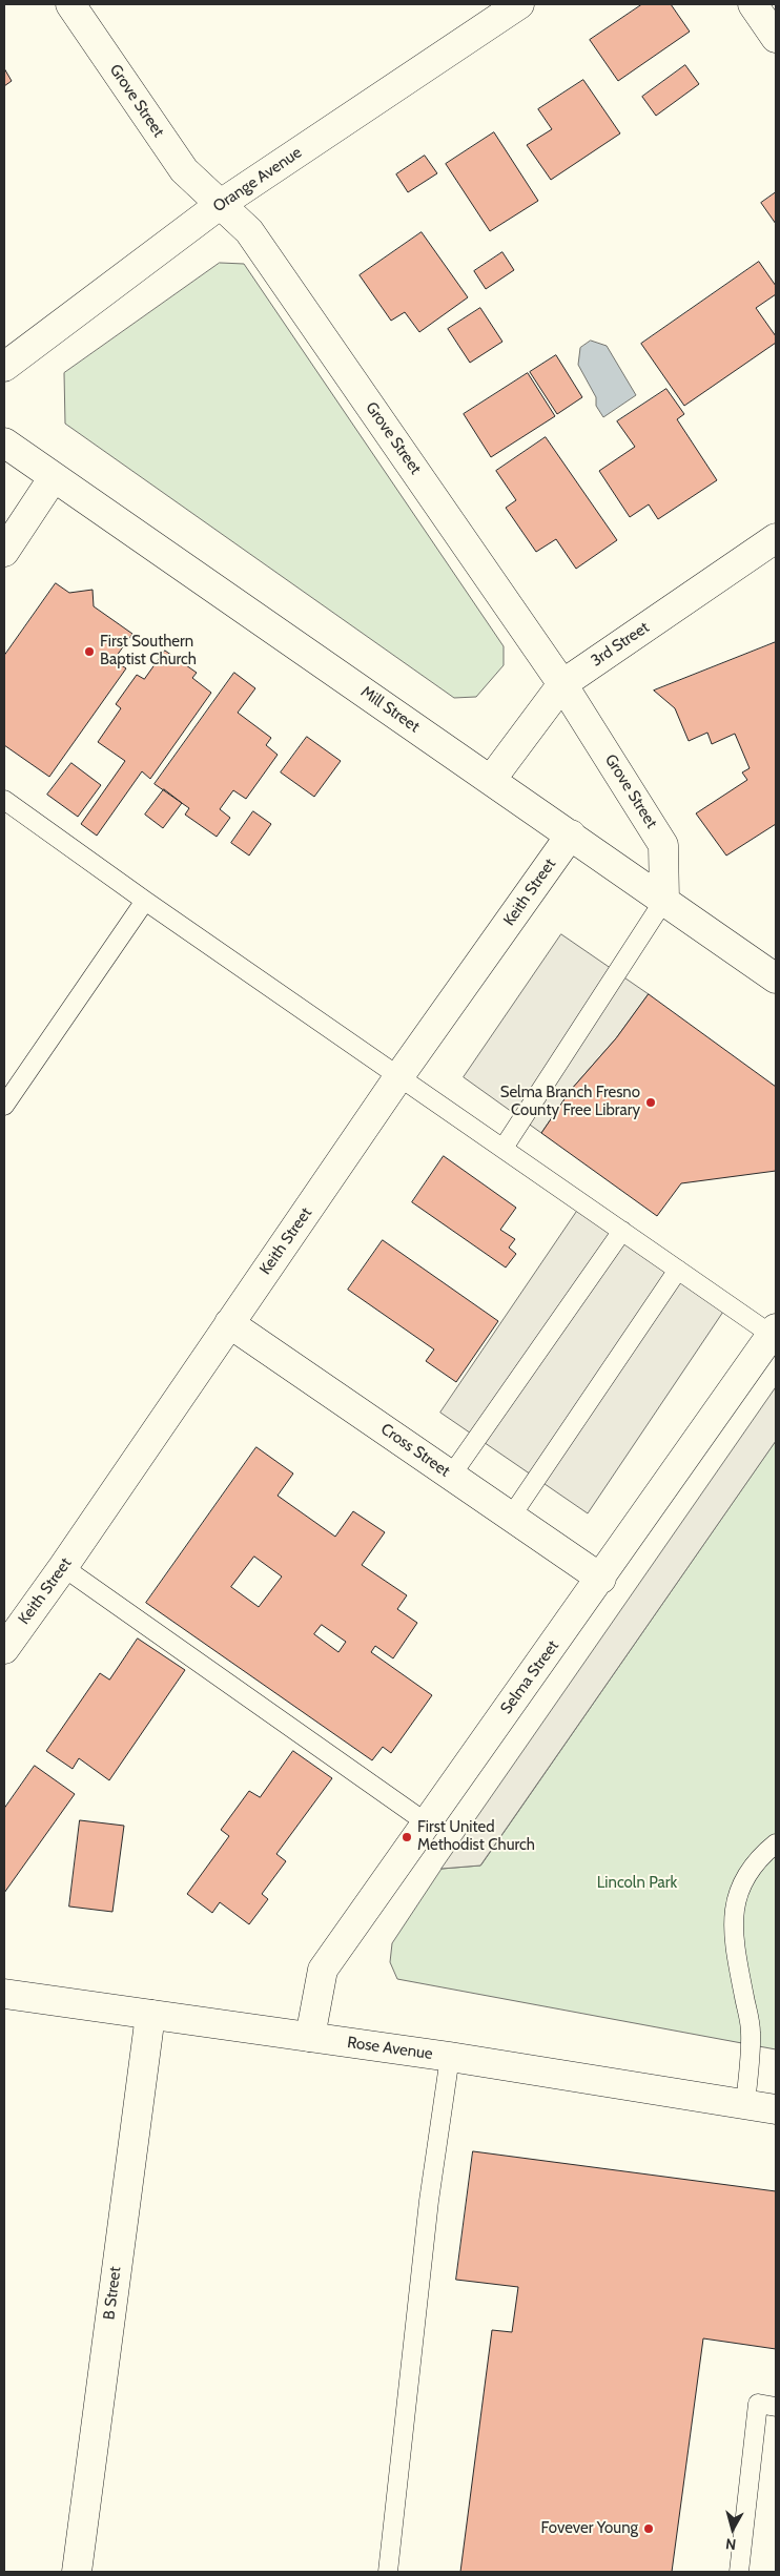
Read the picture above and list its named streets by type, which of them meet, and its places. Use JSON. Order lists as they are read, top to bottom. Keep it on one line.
{"streets":{"street":["Grove Street","Orange Avenue","3rd Street","Mill Street","Keith Street","Cross Street","Selma Street","Rose Avenue","B Street"]},"crossings":[["Grove Street","Orange Avenue"],["Grove Street","3rd Street"],["Grove Street","Mill Street"],["3rd Street","Mill Street"],["Mill Street","Keith Street"],["Keith Street","Cross Street"],["Cross Street","Selma Street"],["Selma Street","Rose Avenue"],["Rose Avenue","B Street"]],"parks":["Lincoln Park"],"places":["First Southern Baptist Church","Selma Branch Fresno County Free Library","First United Methodist Church","Fovever Young"],"north":"bottom"}
